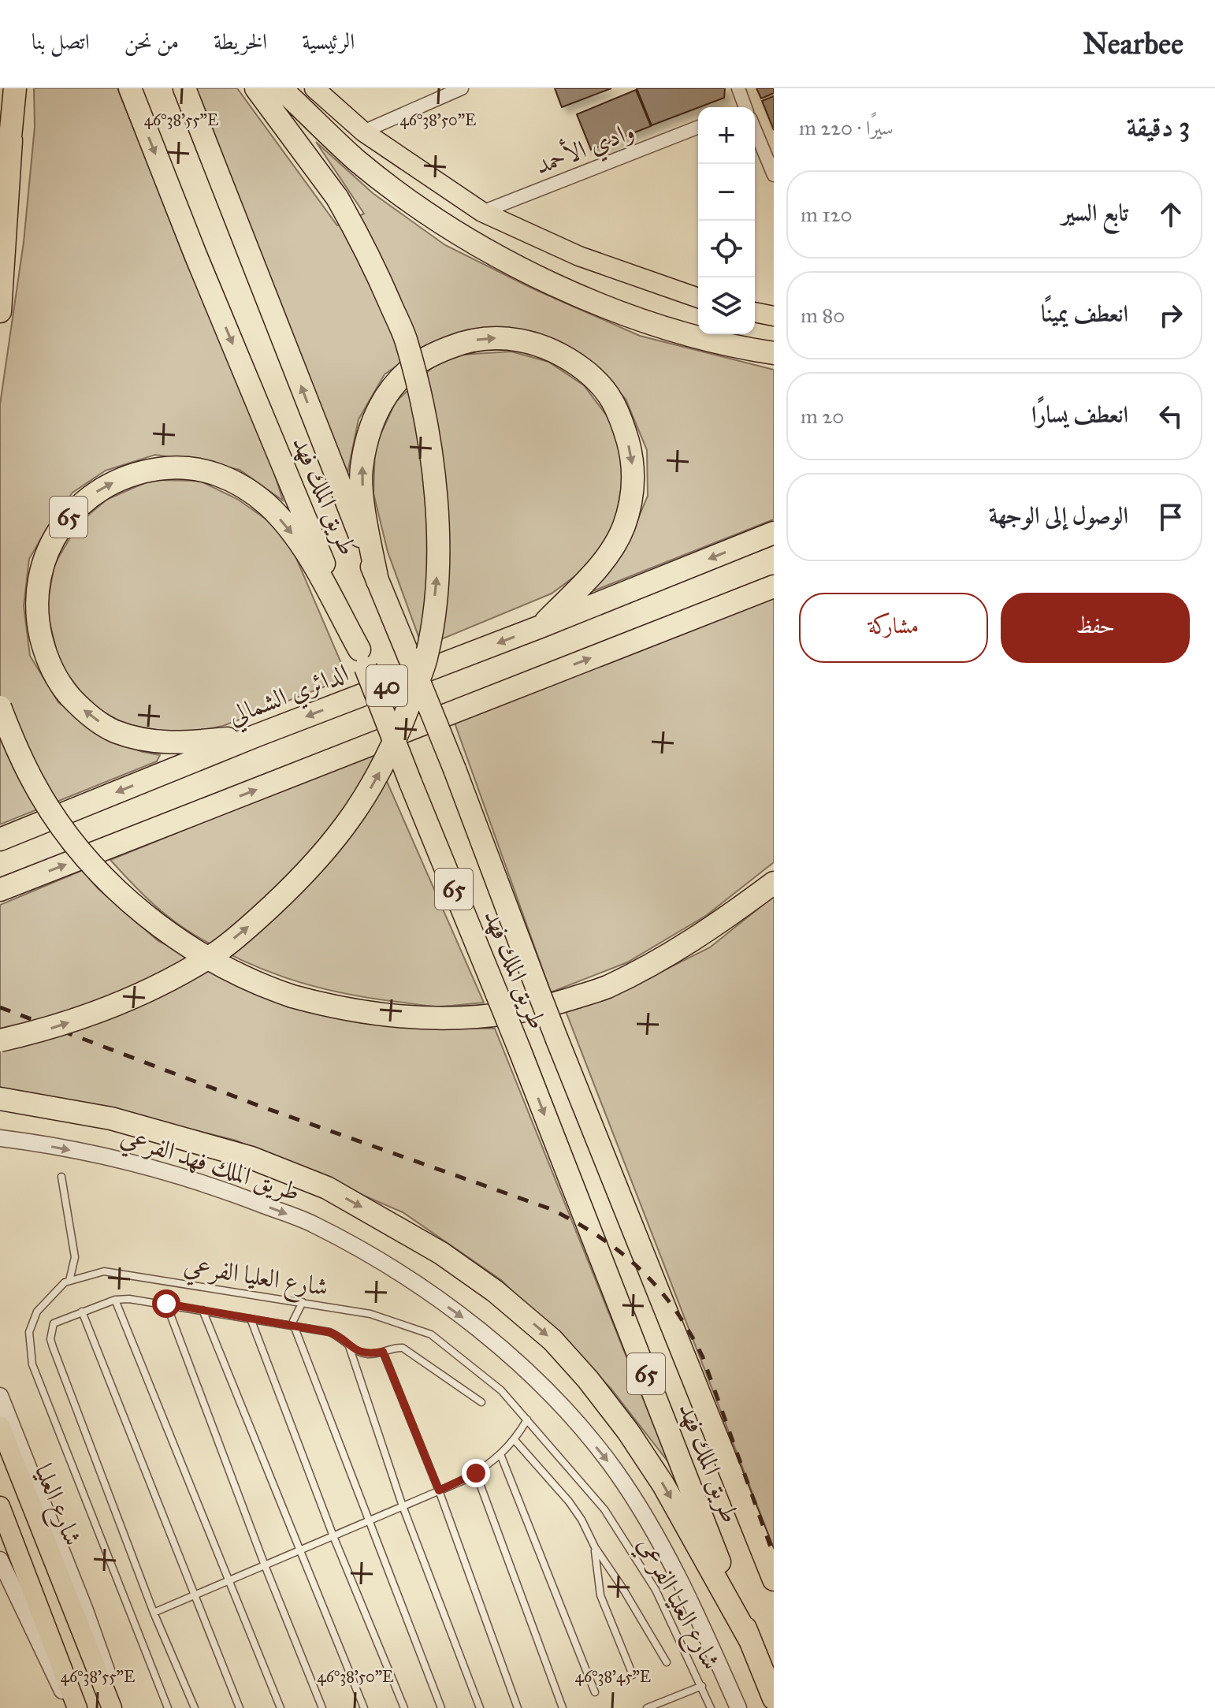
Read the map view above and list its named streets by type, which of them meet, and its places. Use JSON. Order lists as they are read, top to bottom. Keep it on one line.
{"streets":{"highway":["طريق الملك فهد","65","40","الدائري الشمالي"],"main road":["شارع العليا"],"street":["وادي الأحمد","طريق الملك فهد الفرعي"],"lane":["شارع العليا الفرعي"]},"crossings":[["طريق الملك فهد","65"],["65","الدائري الشمالي"]],"one_way":["طريق الملك فهد الفرعي"],"page":{"header":"Nearbee","nav":["الرئيسية","الخريطة","من نحن","اتصل بنا"],"heading":["3 دقيقة","سيرًا · 220 m"],"map_buttons":["+","−"],"list":[["تابع السير","120 m"],["انعطف يمينًا","80 m"],["انعطف يسارًا","20 m"],"الوصول إلى الوجهة"],"buttons":["حفظ","مشاركة"]},"coordinates":["46°38'55\"E","46°38'50\"E","46°38'45\"E"]}
